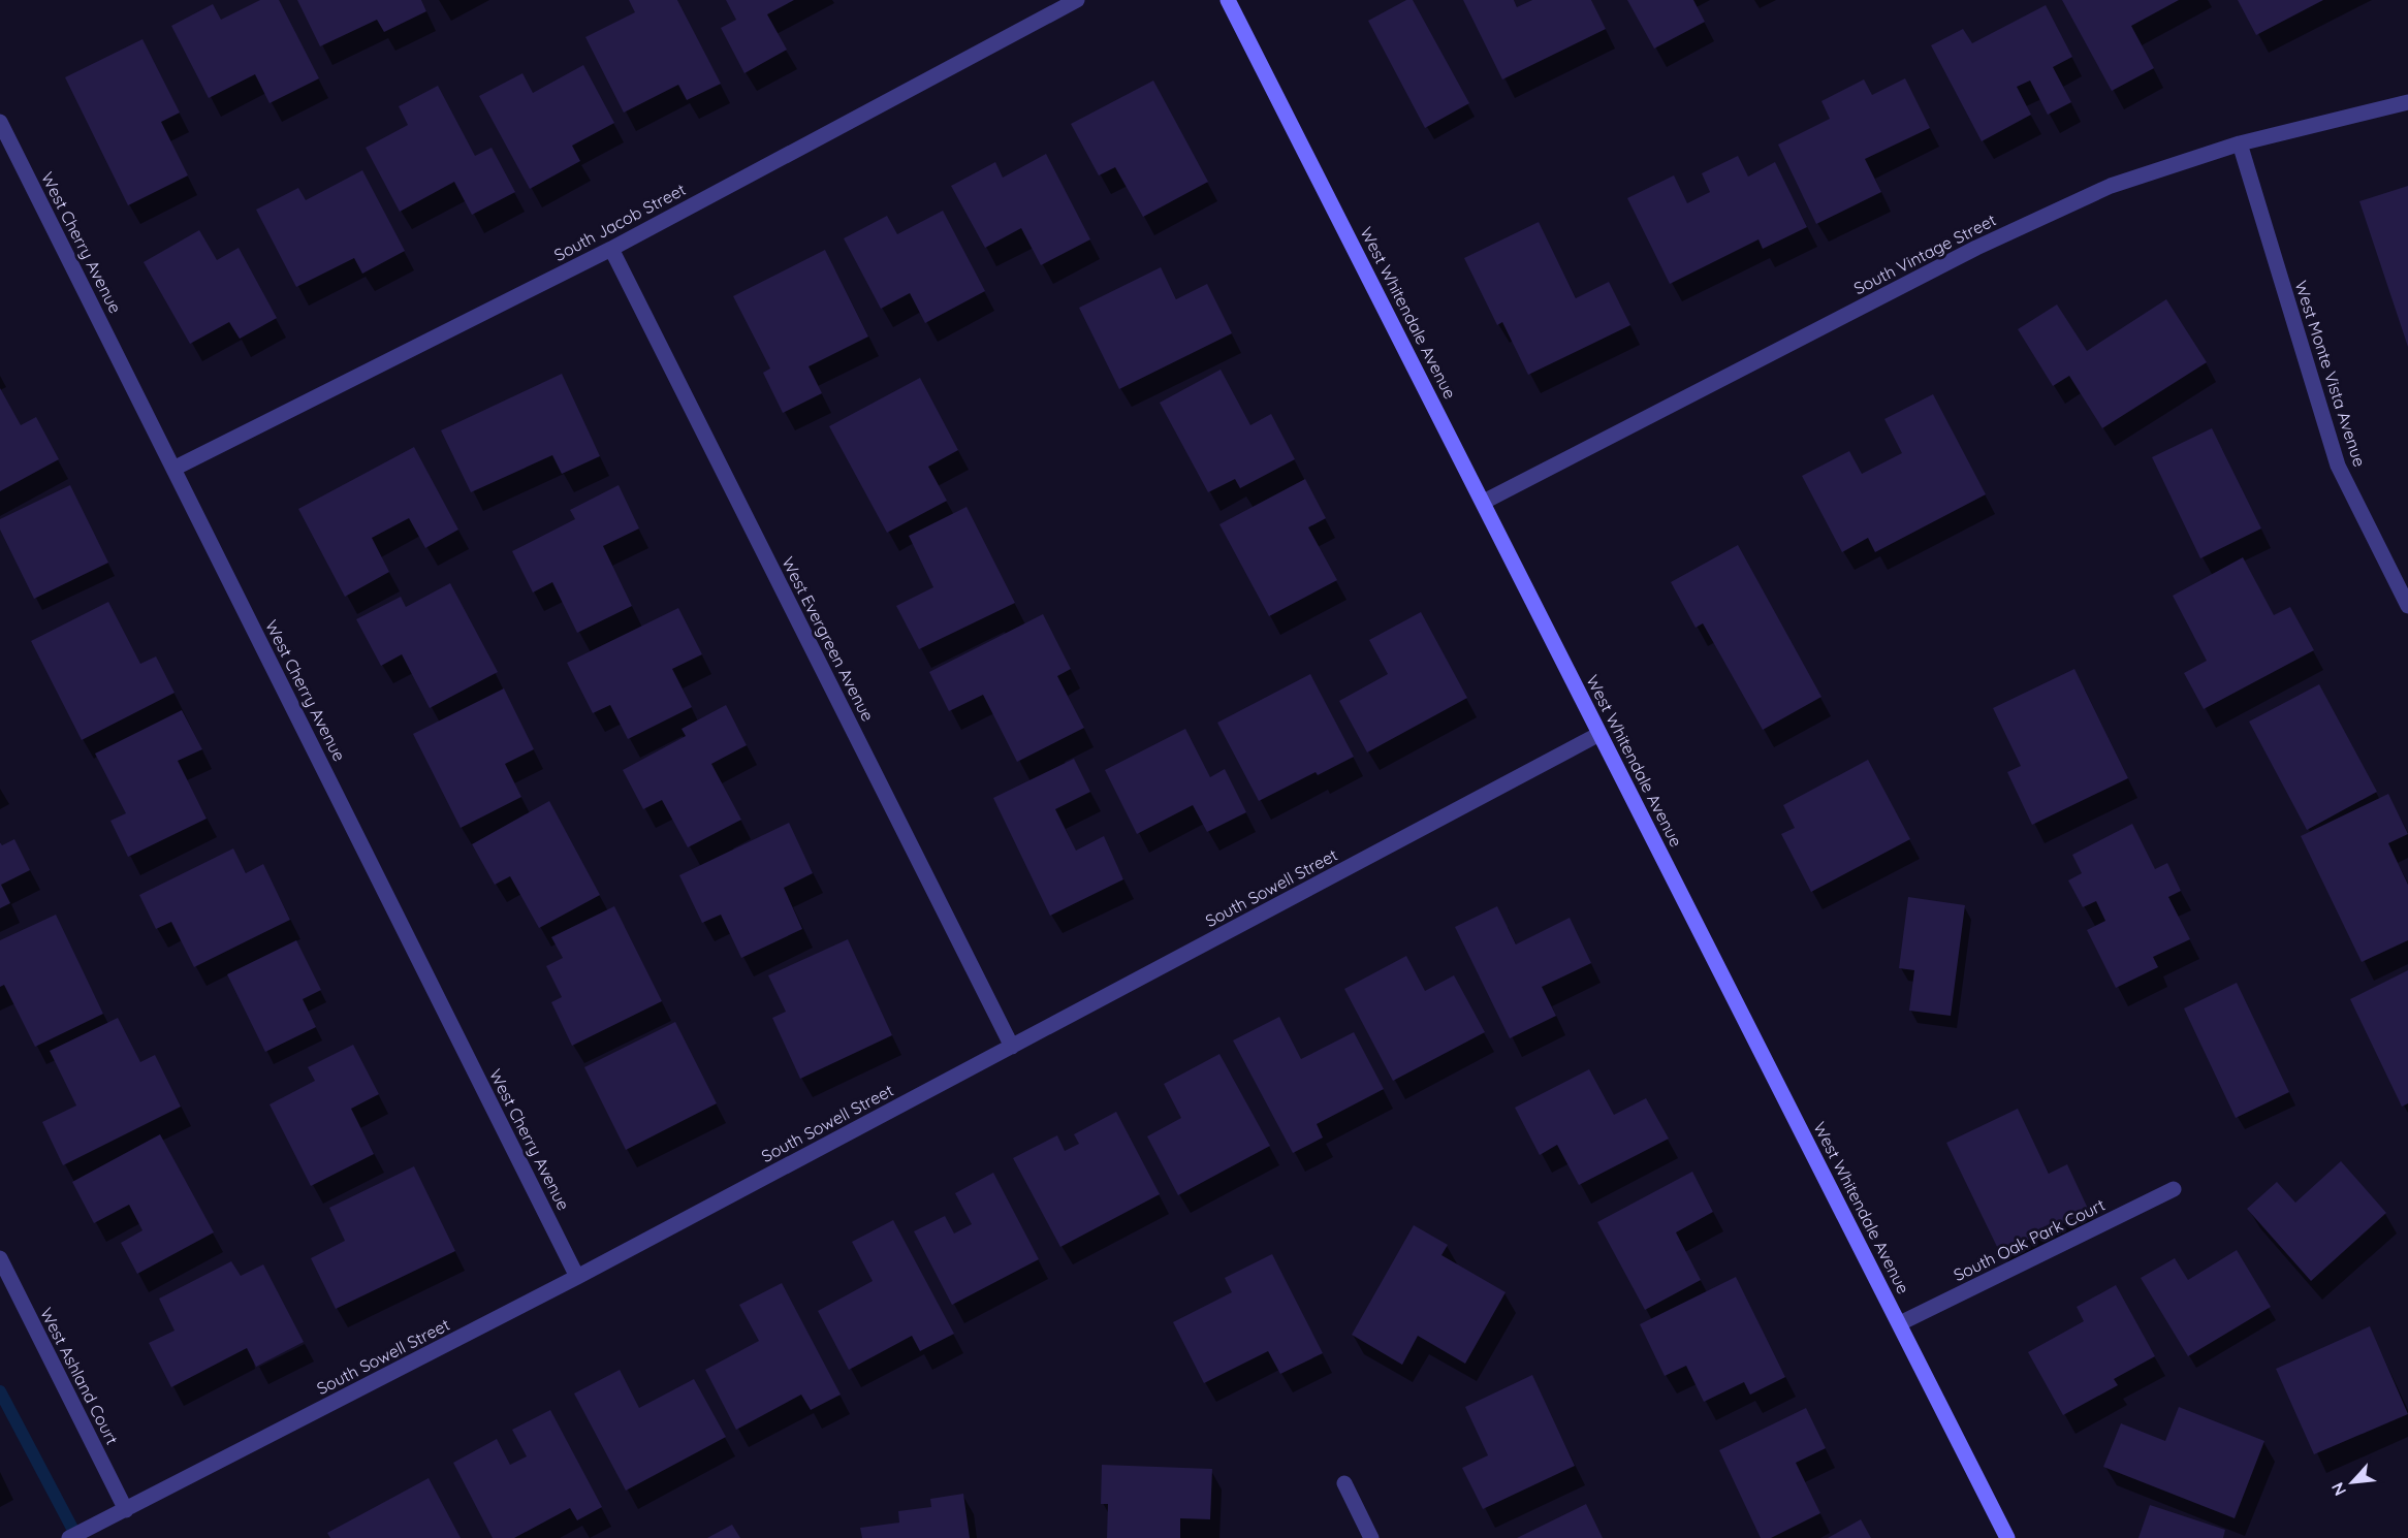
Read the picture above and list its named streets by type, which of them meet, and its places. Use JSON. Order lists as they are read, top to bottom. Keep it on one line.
{"streets":{"street":["South Jacob Street","West Cherry Avenue","South Vintage Street","West Whitendale Avenue","West Monte Vista Avenue","West Evergreen Avenue","South Sowell Street","South Oak Park Court","West Ashland Court"]},"crossings":[["South Jacob Street","West Cherry Avenue"],["South Jacob Street","West Evergreen Avenue"],["West Cherry Avenue","South Sowell Street"],["South Vintage Street","West Whitendale Avenue"],["South Vintage Street","West Monte Vista Avenue"],["West Whitendale Avenue","South Sowell Street"],["West Whitendale Avenue","South Oak Park Court"],["West Evergreen Avenue","South Sowell Street"],["South Sowell Street","West Ashland Court"]],"north":"bottom left"}
